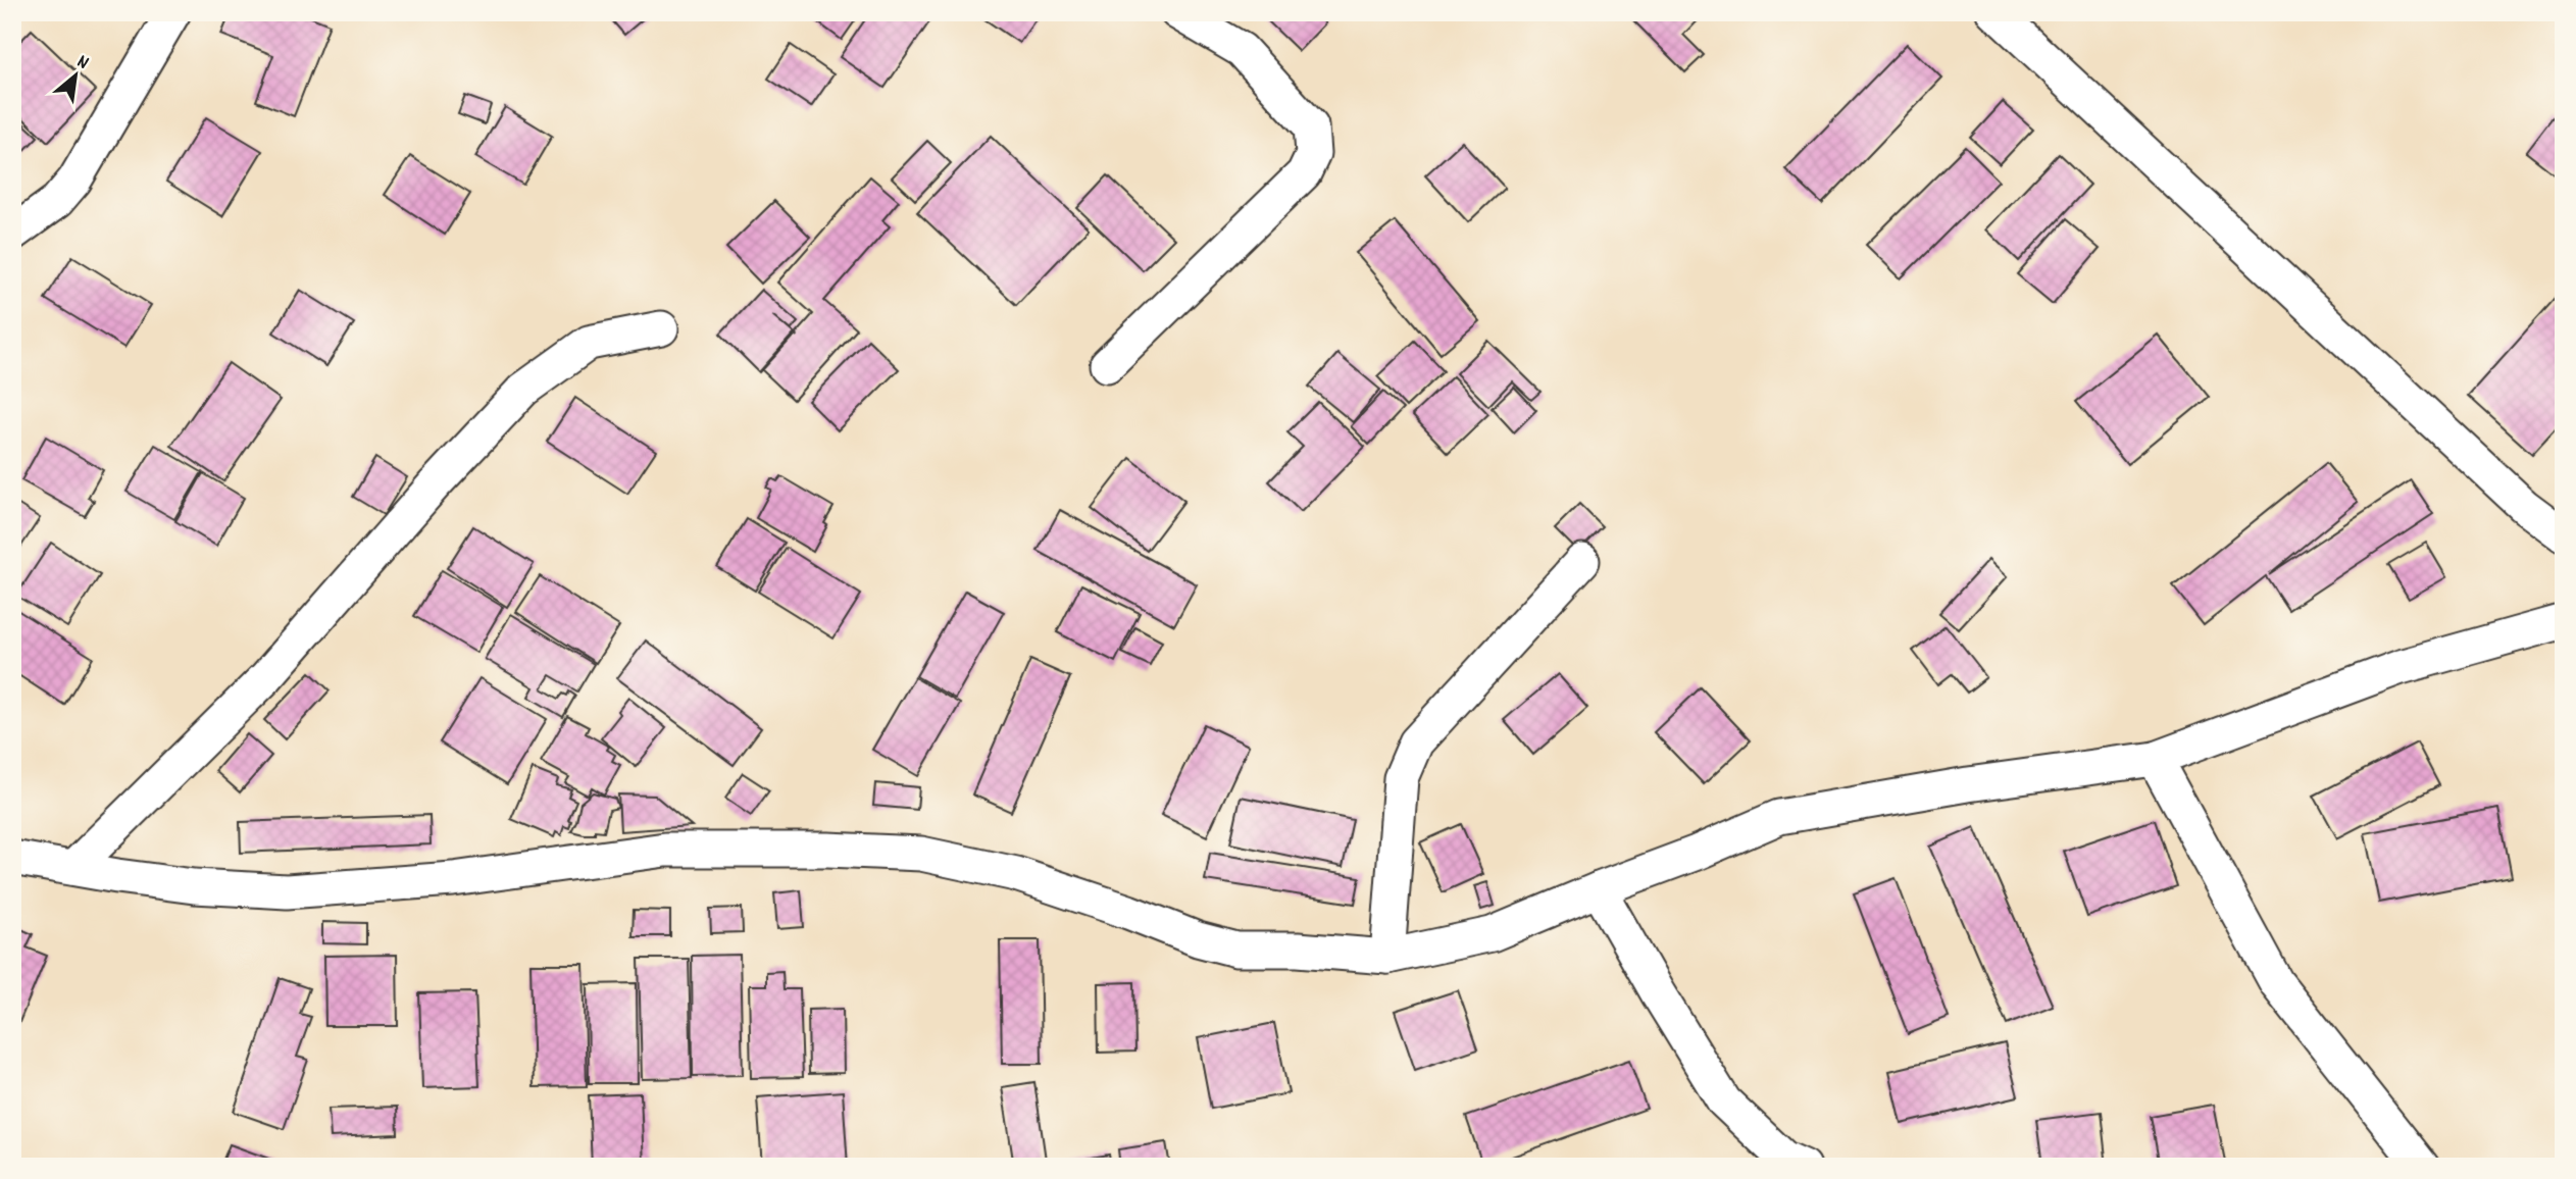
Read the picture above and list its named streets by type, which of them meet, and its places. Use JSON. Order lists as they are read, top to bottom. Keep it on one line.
{"north":"top right"}
